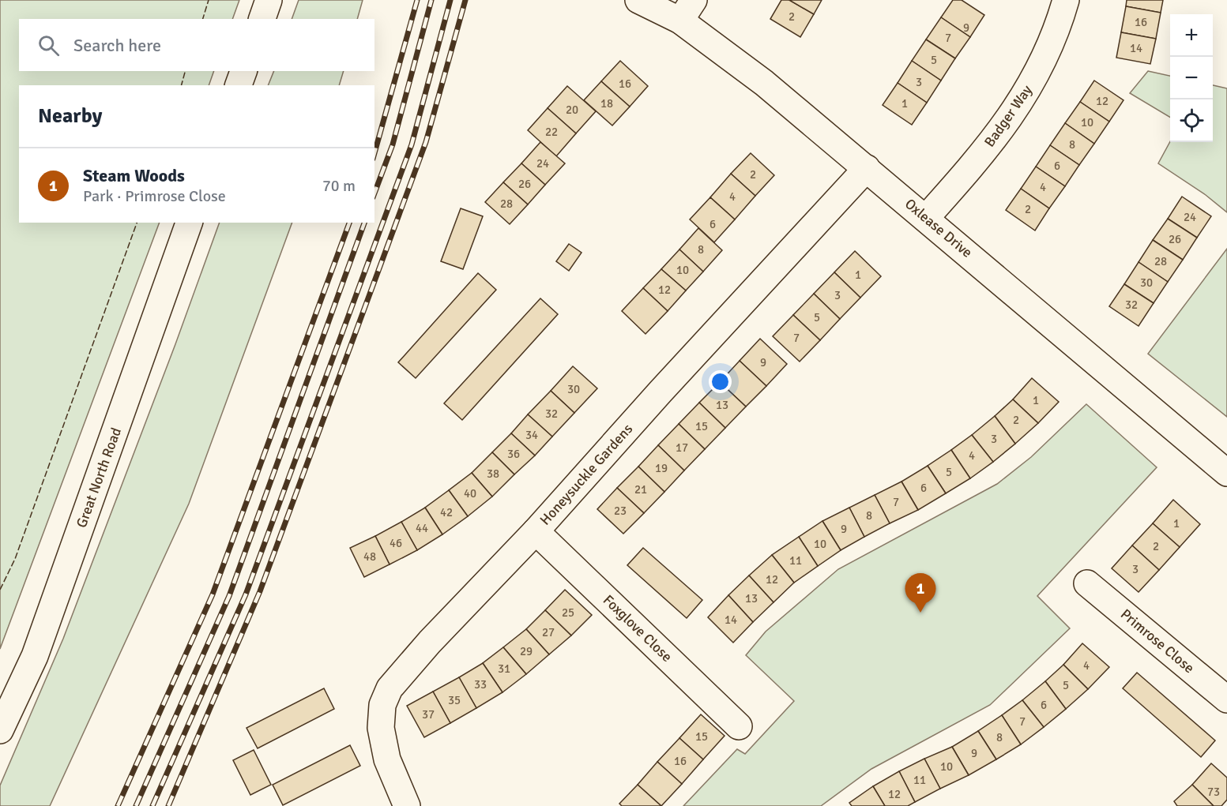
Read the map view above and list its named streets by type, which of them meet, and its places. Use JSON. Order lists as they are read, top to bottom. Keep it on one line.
{"streets":{"street":["Badger Way","Oxlease Drive","Honeysuckle Gardens","Great North Road","Foxglove Close","Primrose Close"]},"crossings":[["Badger Way","Oxlease Drive"],["Oxlease Drive","Honeysuckle Gardens"],["Honeysuckle Gardens","Foxglove Close"]],"house_numbers":["2","16","9","7","14","5","3","16","12","18","1","20","10","22","8","24","6","2","26","4","4","28","2","24","6","26","8","28","10","1","30","12","3","32","5","7","9","30","1","13","32","2","15","34","3","17","36","4","19","5","38","6","21","40","7","23","42","8","1","44","9","46","10","2","48","11","3","12","13","25","14","27","29","4","31","33","5","35","6","37","7","15","8","9","16","10","11","73","12"],"page":{"map_buttons":["+","−"],"search":"Search here","heading":"Nearby","list":[{"mark":"1","name":"Steam Woods","note":"Park · Primrose Close","value":"70 m"}],"pins":"1"}}
